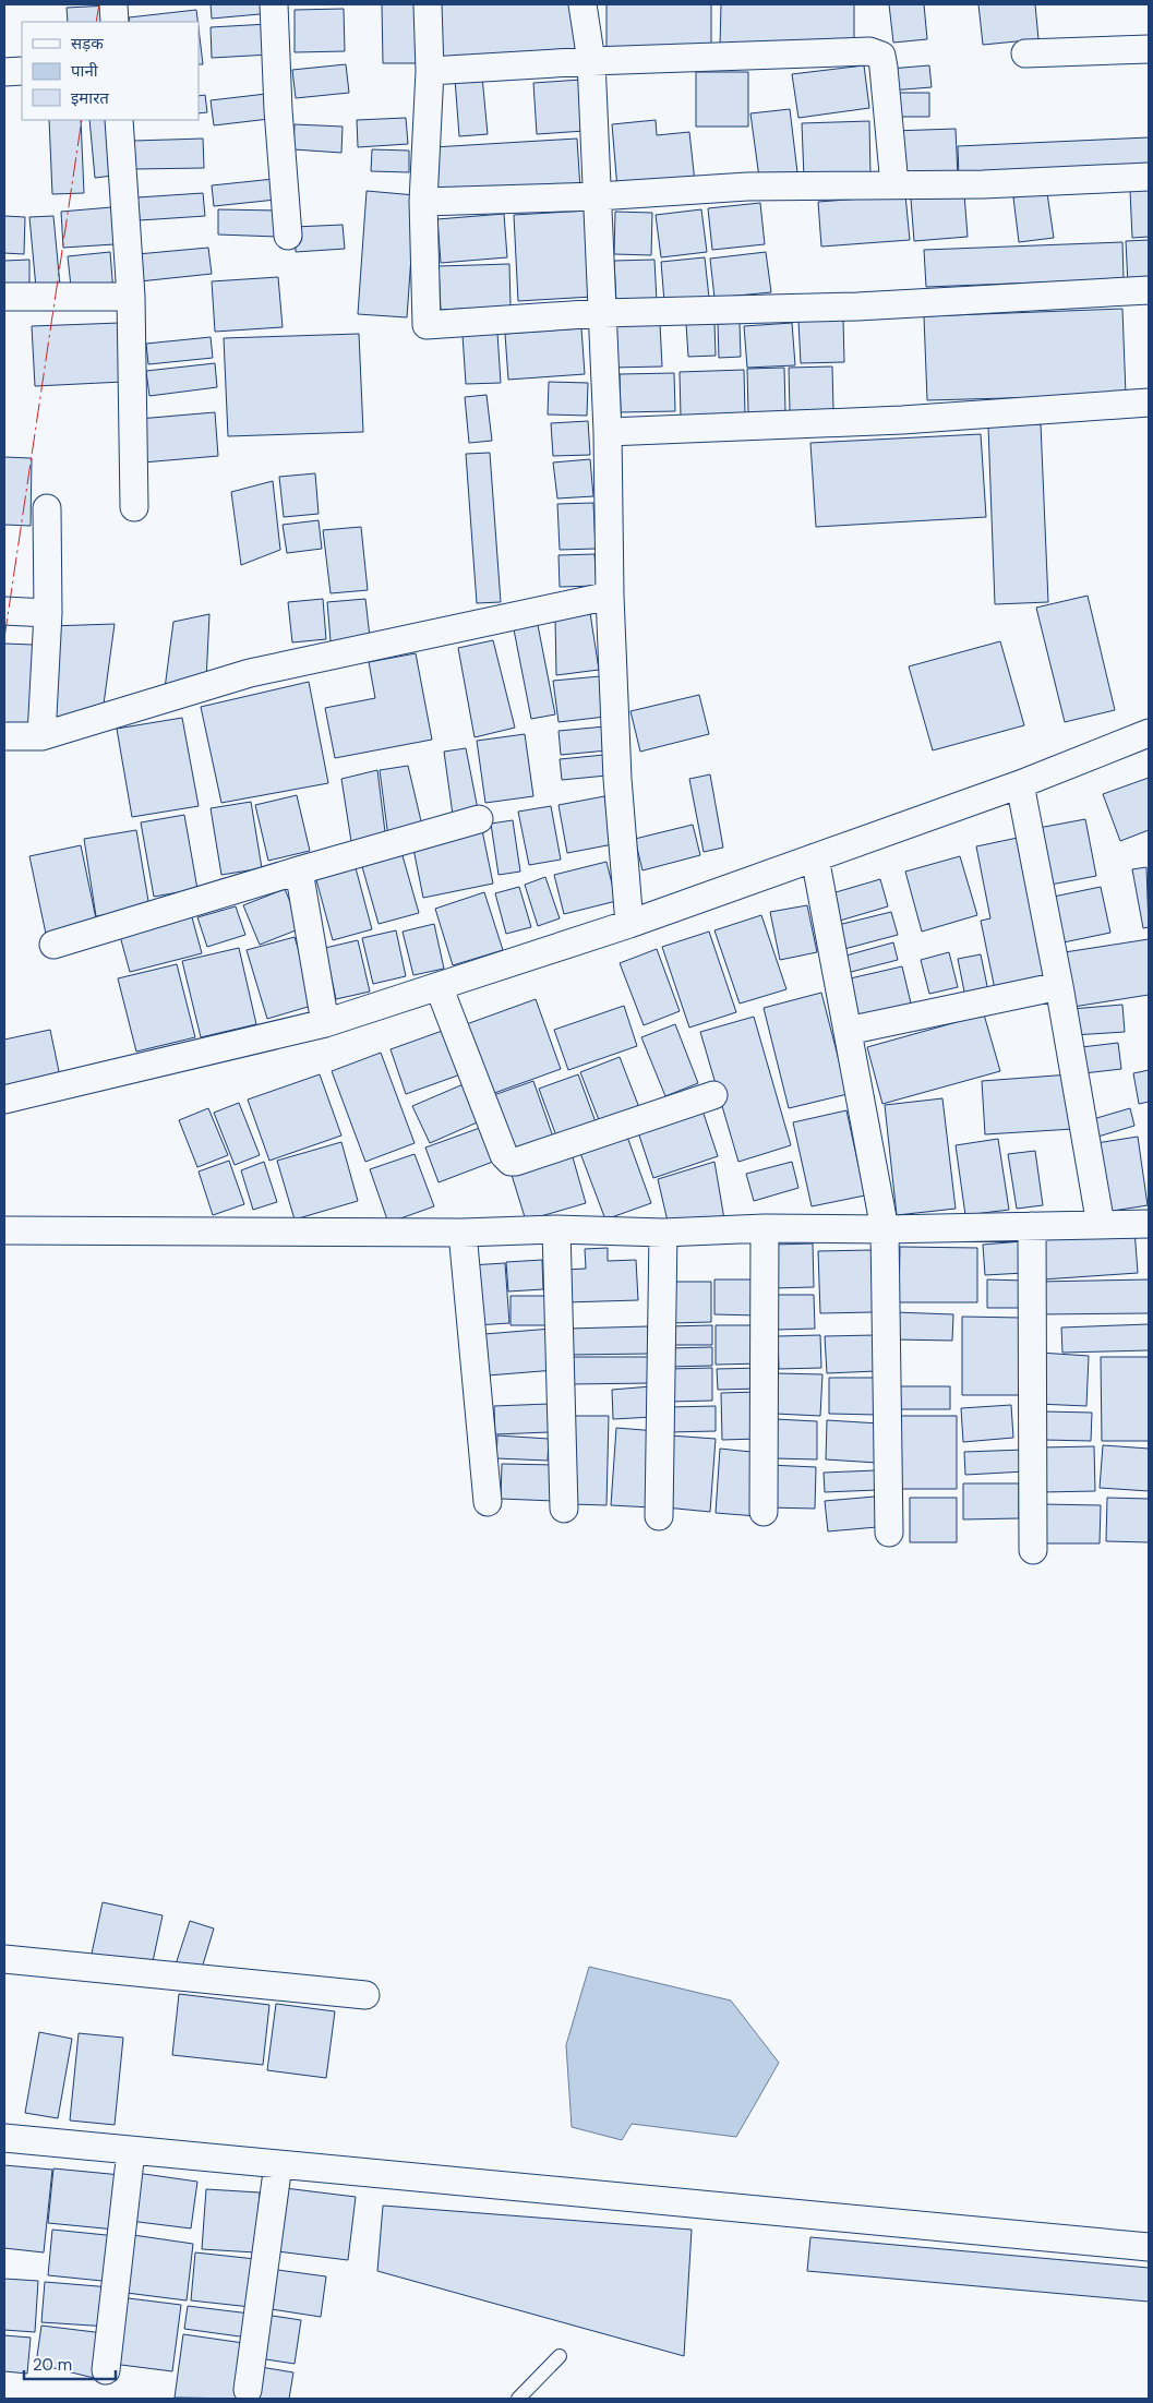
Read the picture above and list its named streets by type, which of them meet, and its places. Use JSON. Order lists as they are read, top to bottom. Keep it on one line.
{"legend":["सड़क","पानी","इमारत"],"scale_bar":"20 m"}
